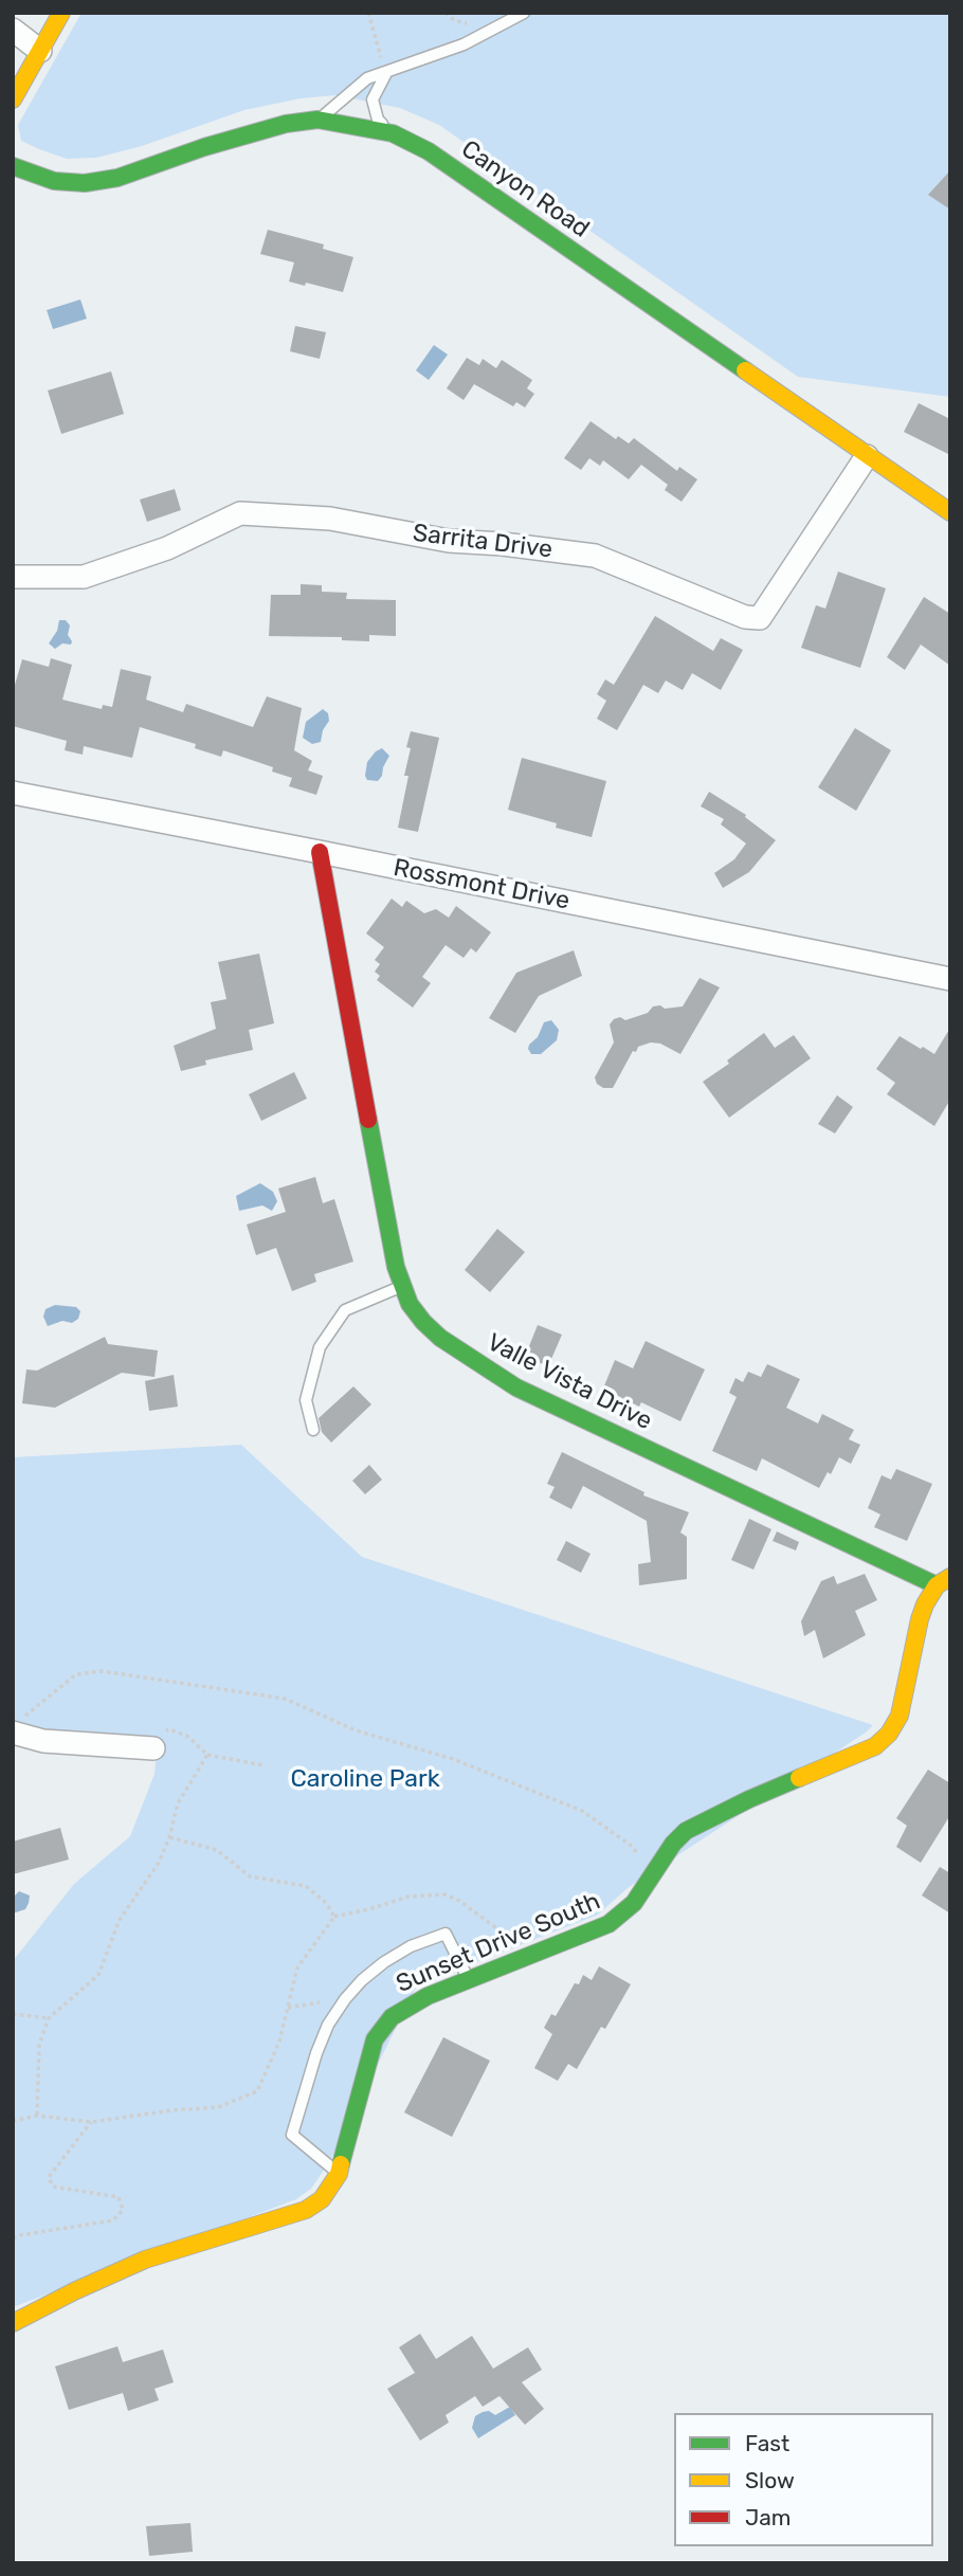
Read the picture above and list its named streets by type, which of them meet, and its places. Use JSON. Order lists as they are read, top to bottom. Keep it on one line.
{"streets":{"street":["Canyon Road","Sarrita Drive","Rossmont Drive","Valle Vista Drive","Sunset Drive South"]},"crossings":[["Canyon Road","Sarrita Drive"],["Rossmont Drive","Valle Vista Drive"],["Valle Vista Drive","Sunset Drive South"]],"parks":["Caroline Park"],"legend":["Fast","Slow","Jam"]}
